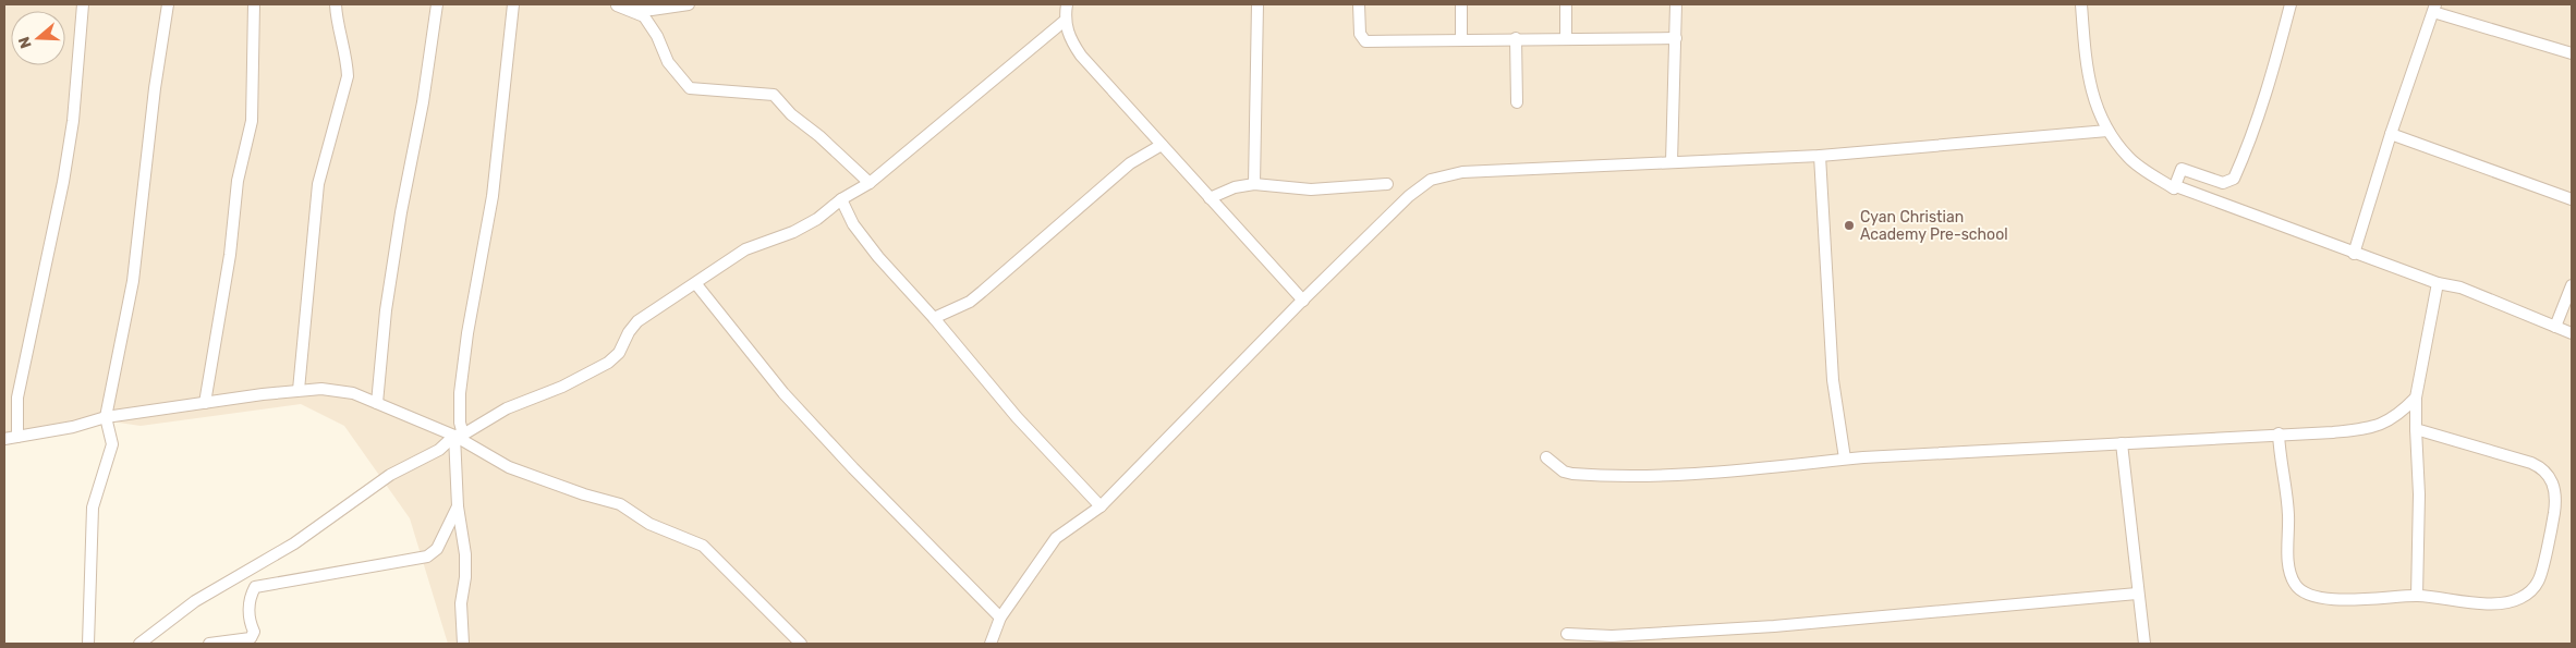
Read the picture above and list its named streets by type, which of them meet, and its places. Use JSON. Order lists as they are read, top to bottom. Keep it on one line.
{"places":["Cyan Christian Academy Pre-school"],"north":"left"}
